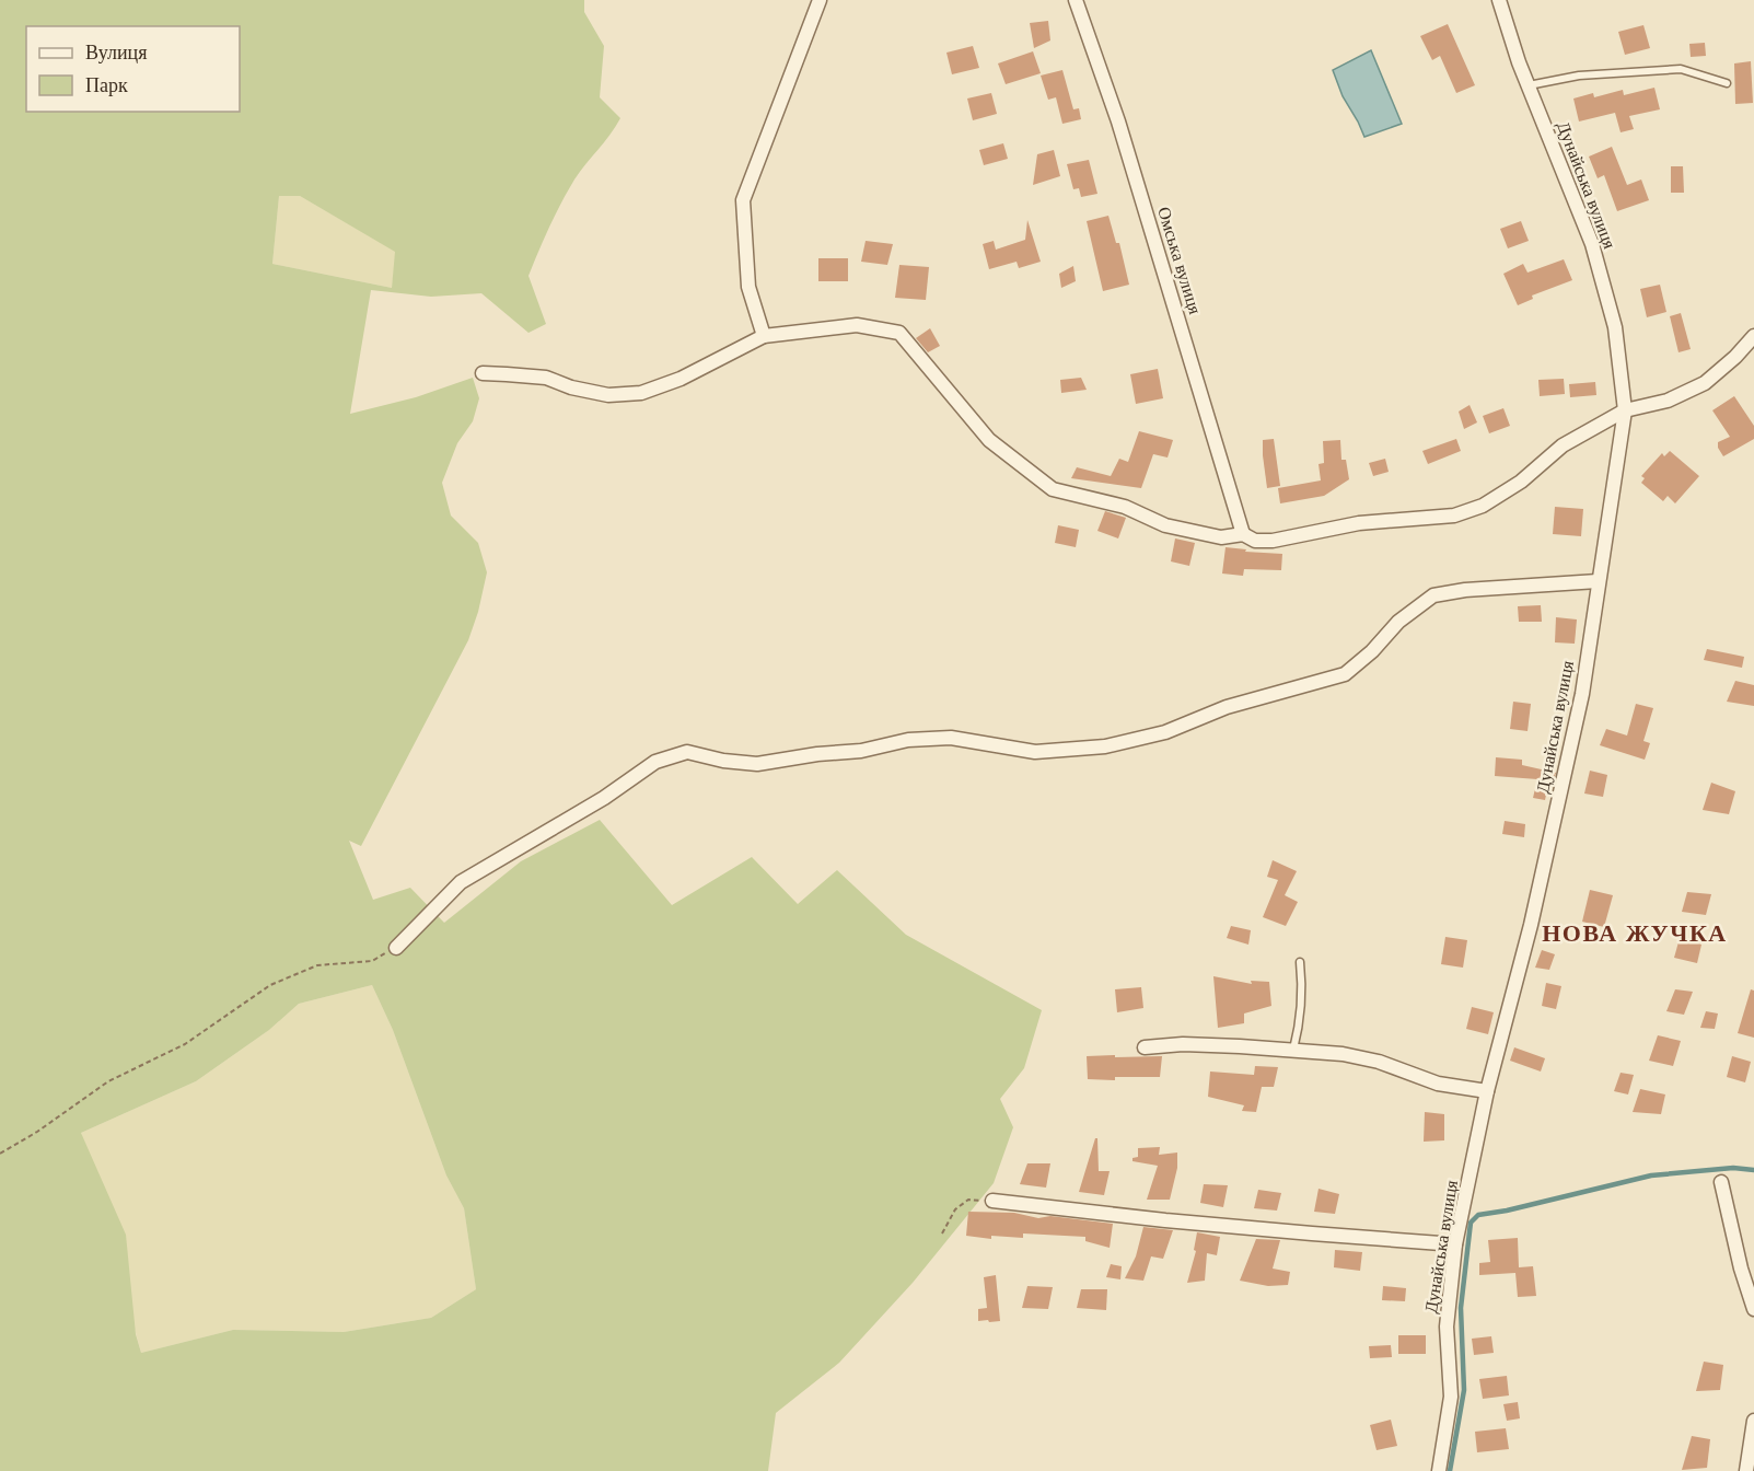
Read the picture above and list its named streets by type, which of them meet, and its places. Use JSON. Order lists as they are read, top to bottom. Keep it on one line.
{"streets":{"street":["Дунайська вулиця","Омська вулиця"]},"districts":["НОВА ЖУЧКА"],"legend":["Вулиця","Парк"]}
